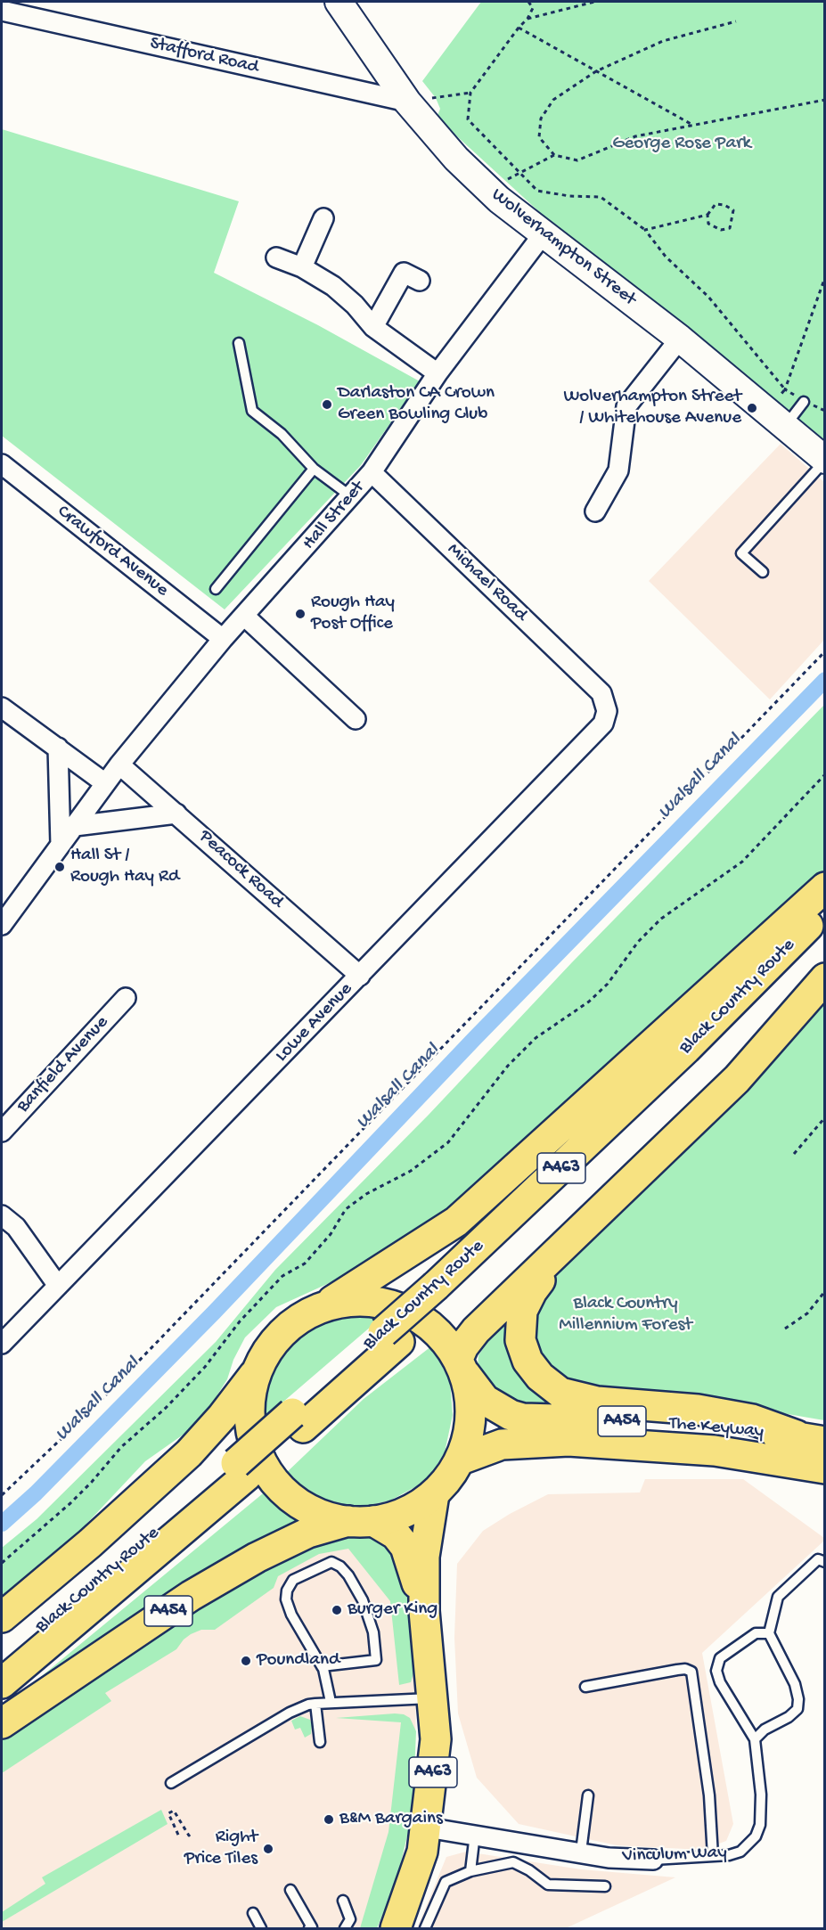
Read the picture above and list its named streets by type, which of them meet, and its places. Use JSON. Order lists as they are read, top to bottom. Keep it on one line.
{"streets":{"main road":["Black Country Route","A463","A454","The Keyway"],"street":["Stafford Road","Wolverhampton Street","Hall Street","Crawford Avenue","Michael Road","Peacock Road","Lowe Avenue","Banfield Avenue","Vinculum Way"]},"crossings":[["Stafford Road","Wolverhampton Street"],["Wolverhampton Street","Hall Street"],["Hall Street","Crawford Avenue"],["Hall Street","Michael Road"],["Hall Street","Peacock Road"],["Michael Road","Lowe Avenue"],["Peacock Road","Lowe Avenue"],["A463","Vinculum Way"]],"water":["Walsall Canal"],"parks":["George Rose Park","Black Country Millennium Forest"],"places":["Darlaston CA Crown Green Bowling Club","Wolverhampton Street / Whitehouse Avenue","Rough Hay Post Office","Hall St / Rough Hay Rd","Burger King","Poundland","B&M Bargains","Right Price Tiles"]}
